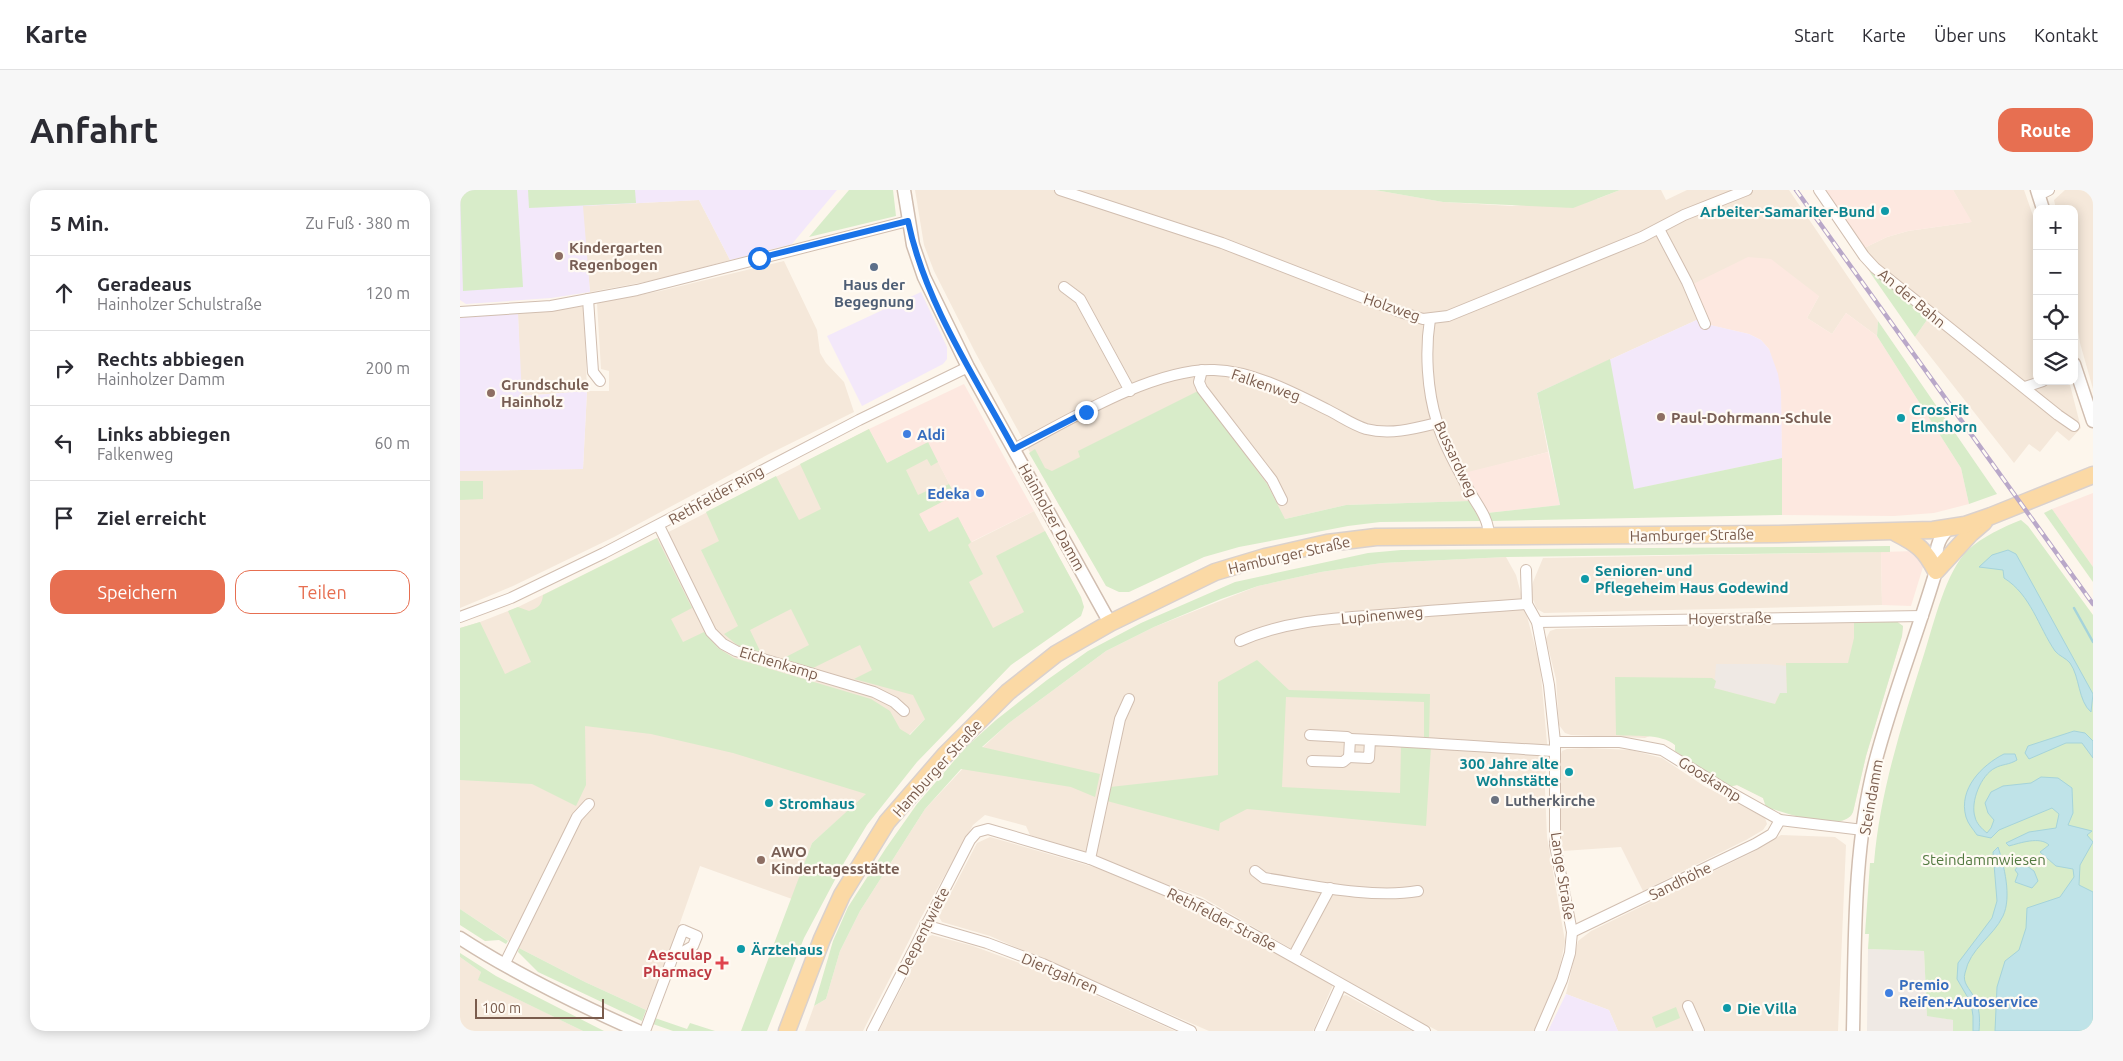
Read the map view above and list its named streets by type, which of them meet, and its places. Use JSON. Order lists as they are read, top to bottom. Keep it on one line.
{"streets":{"main road":["Hamburger Straße"],"street":["An der Bahn","Holzweg","Falkenweg","Bussardweg","Rethfelder Ring","Hainholzer Damm","Lupinenweg","Hoyerstraße","Eichenkamp","Gooskamp","Steindamm","Lange Straße","Sandhöhe","Rethfelder Straße","Deepentwiete","Diertgahren"]},"crossings":[["Holzweg","Bussardweg"],["Falkenweg","Bussardweg"],["Falkenweg","Hainholzer Damm"],["Bussardweg","Hamburger Straße"],["Rethfelder Ring","Hainholzer Damm"],["Rethfelder Ring","Eichenkamp"],["Hainholzer Damm","Hamburger Straße"],["Hamburger Straße","Steindamm"],["Lupinenweg","Lange Straße"],["Hoyerstraße","Steindamm"],["Hoyerstraße","Lange Straße"],["Gooskamp","Steindamm"],["Gooskamp","Lange Straße"],["Gooskamp","Sandhöhe"],["Lange Straße","Sandhöhe"],["Rethfelder Straße","Deepentwiete"],["Deepentwiete","Diertgahren"]],"parks":["Steindammwiesen"],"places":{"other":["Arbeiter-Samariter-Bund","Kindergarten Regenbogen","Haus der Begegnung","Grundschule Hainholz","Paul-Dohrmann-Schule","CrossFit Elmshorn","Aldi","Edeka","Senioren- und Pflegeheim Haus Godewind","300 Jahre alte Wohnstätte","Lutherkirche","Stromhaus","AWO Kindertagesstätte","Ärztehaus","Premio Reifen+Autoservice","Die Villa"],"health":["Aesculap Pharmacy"]},"scale_bar":"100 m","page":{"header":"Karte","nav":["Start","Karte","Über uns","Kontakt"],"buttons":["Route",["Speichern","Teilen"]],"title":"Anfahrt","heading":["5 Min.","Zu Fuß · 380 m"],"map_buttons":["+","−"],"list":[["Geradeaus","Hainholzer Schulstraße","120 m"],["Rechts abbiegen","Hainholzer Damm","200 m"],["Links abbiegen","Falkenweg","60 m"],"Ziel erreicht"],"scale":"100 m"}}
